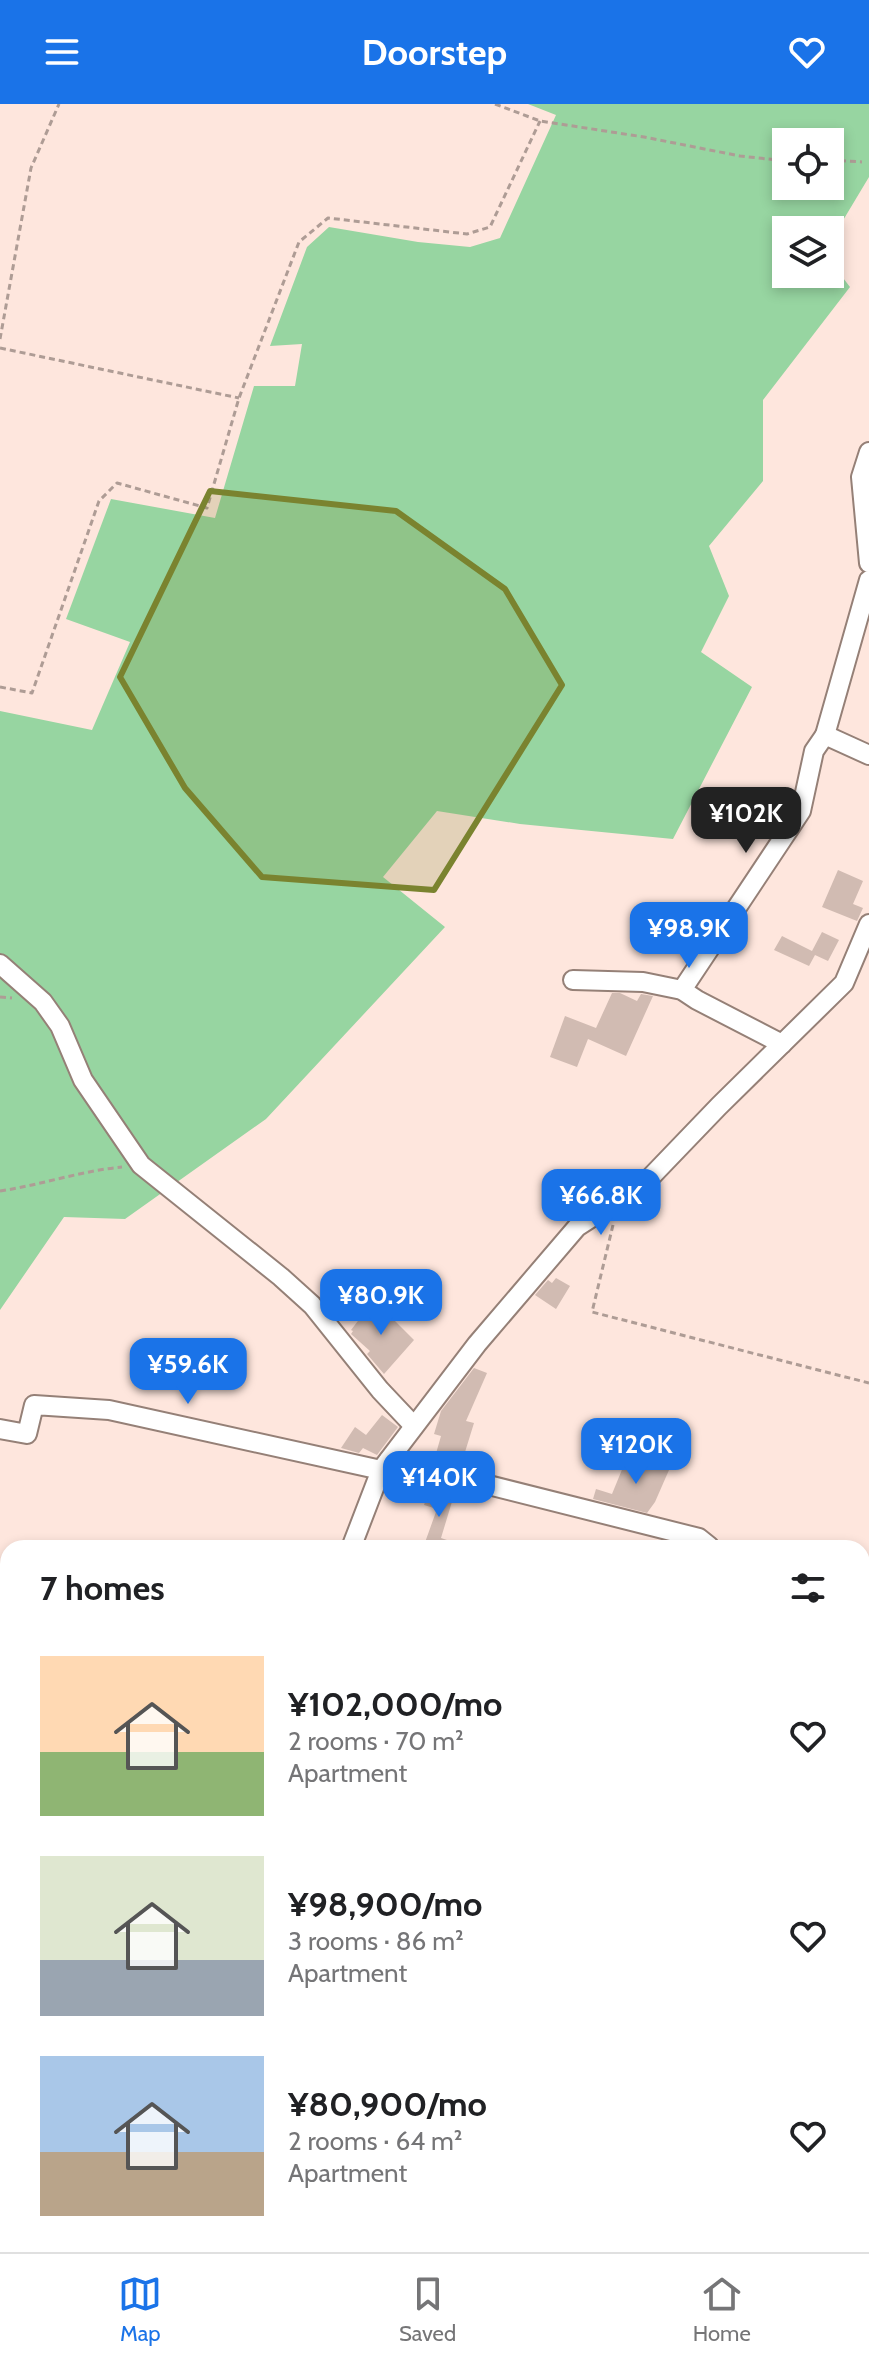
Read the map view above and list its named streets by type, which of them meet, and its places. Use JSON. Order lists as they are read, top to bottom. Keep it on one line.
{"page":{"header":"Doorstep","price":["¥102K","¥98.9K","¥66.8K","¥80.9K","¥59.6K","¥120K","¥140K"],"heading":"7 homes","list":[{"name":"¥102,000/mo","note":"2 rooms · 70 m² · Apartment"},{"name":"¥98,900/mo","note":"3 rooms · 86 m² · Apartment"},{"name":"¥80,900/mo","note":"2 rooms · 64 m² · Apartment"}],"tabs":["Map","Saved","Home"]}}
